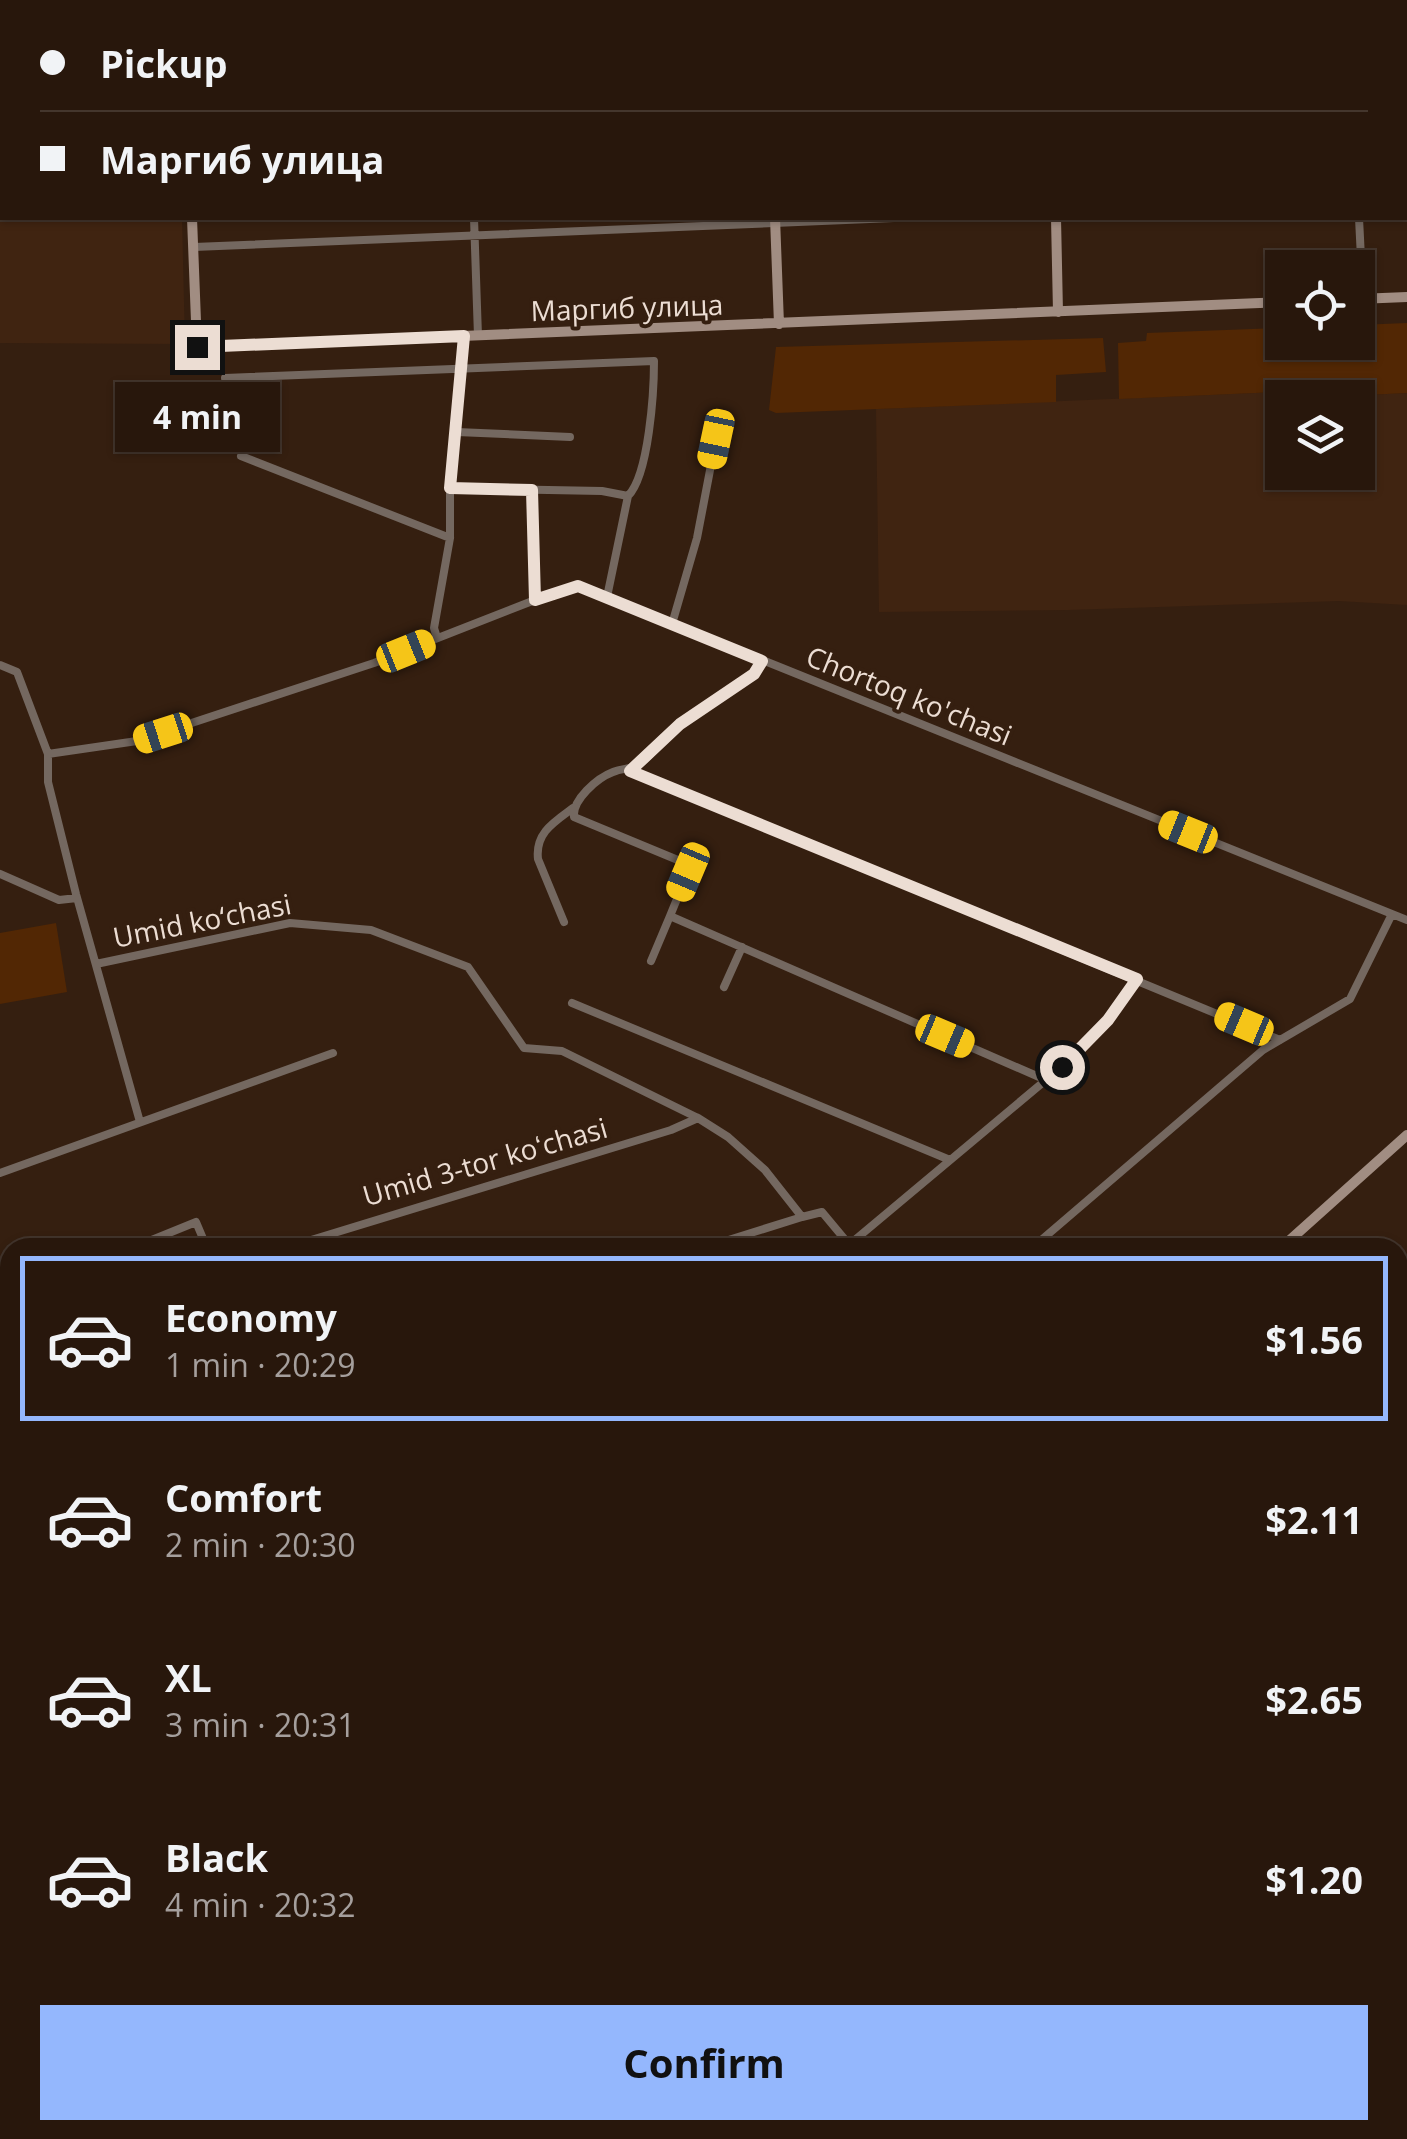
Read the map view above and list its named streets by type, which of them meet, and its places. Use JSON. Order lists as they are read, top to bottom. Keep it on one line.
{"streets":{"street":["Маргиб улица","Chortoq ko'chasi","Umid ko‘chasi","Umid 3-tor koʻchasi"]},"crossings":[["Umid ko‘chasi","Umid 3-tor koʻchasi"]],"page":{"banner":["Pickup","Маргиб улица"],"bubble":"4 min","list":[{"name":"Economy","note":"1 min · 20:29","value":"$1.56"},{"name":"Comfort","note":"2 min · 20:30","value":"$2.11"},{"name":"XL","note":"3 min · 20:31","value":"$2.65"},{"name":"Black","note":"4 min · 20:32","value":"$1.20"}],"buttons":"Confirm"}}
